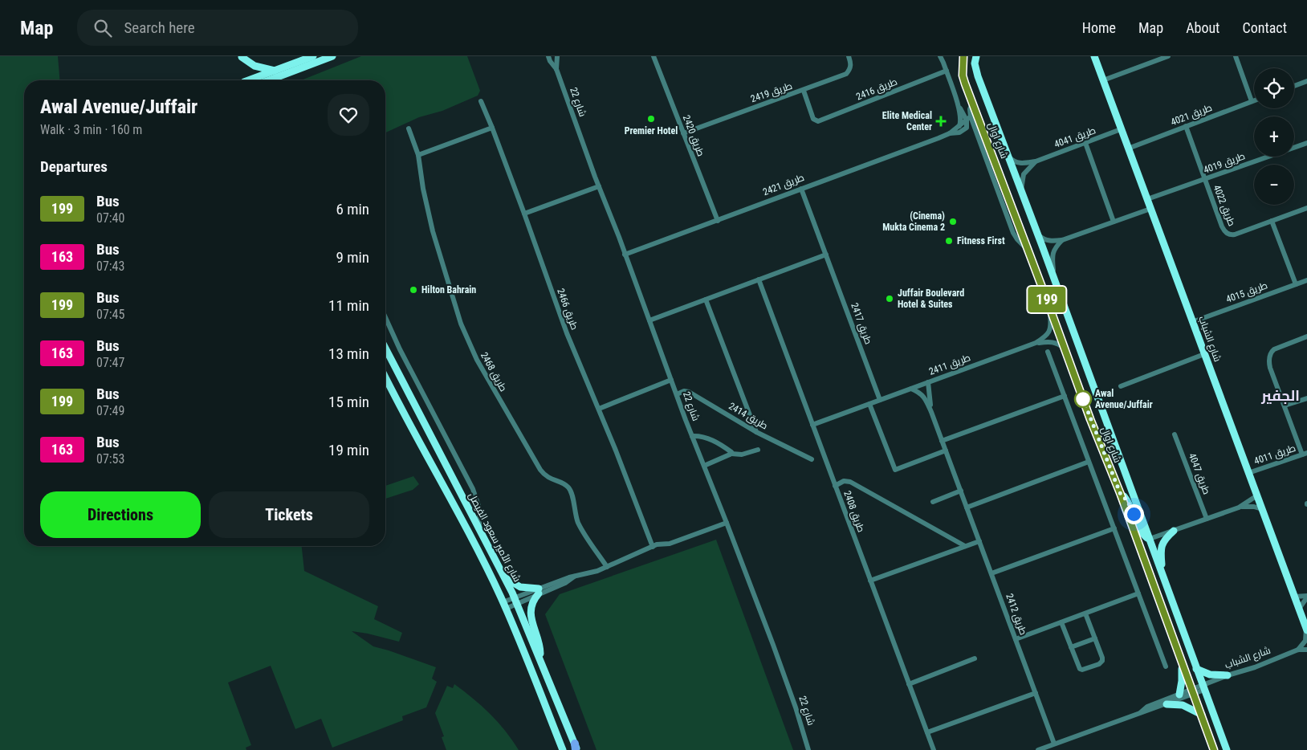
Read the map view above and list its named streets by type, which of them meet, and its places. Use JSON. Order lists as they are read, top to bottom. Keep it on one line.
{"streets":{"street":["طريق 2416","طريق 2419","شارع 22","طريق 4021","طريق 2420","طريق 4041","شارع اوال","طريق 4019","طريق 2421","طريق 4022","طريق 4015","طريق 2466","طريق 2417","شارع الشباب","طريق 2411","طريق 2468","طريق 2414","طريق 4011","طريق 4047","طريق 2408","شارع الأمير سعود الفيصل","طريق 2412"]},"crossings":[["طريق 2416","طريق 2419"],["طريق 2419","طريق 2420"],["شارع 22","طريق 2421"],["شارع 22","طريق 2414"],["طريق 4021","طريق 4022"],["طريق 4021","شارع الشباب"],["طريق 2420","طريق 2421"],["طريق 4041","شارع اوال"],["طريق 4041","شارع الشباب"],["شارع اوال","شارع الشباب"],["شارع اوال","طريق 2411"],["طريق 4019","طريق 4022"],["طريق 4019","شارع الشباب"],["طريق 2421","طريق 2417"],["طريق 4015","شارع الشباب"],["طريق 2417","طريق 2411"],["شارع الشباب","طريق 4011"],["طريق 2411","طريق 2408"],["طريق 2411","طريق 2412"]],"districts":["الجفير"],"places":{"other":["Premier Hotel","(Cinema) Mukta Cinema 2","Fitness First","Hilton Bahrain","Juffair Boulevard Hotel & Suites","Awal Avenue/Juffair"],"health":["Elite Medical Center"]},"lines":["bus line 199"],"page":{"header":"Map","search":"Search here","nav":["Home","Map","About","Contact"],"on_map":"199","map_buttons":["+","−"],"heading":[["Awal Avenue/Juffair","Walk · 3 min · 160 m"],"Departures"],"list":[{"mark":"199","name":"Bus","note":"07:40","value":"6 min"},{"mark":"163","name":"Bus","note":"07:43","value":"9 min"},{"mark":"199","name":"Bus","note":"07:45","value":"11 min"},{"mark":"163","name":"Bus","note":"07:47","value":"13 min"},{"mark":"199","name":"Bus","note":"07:49","value":"15 min"},{"mark":"163","name":"Bus","note":"07:53","value":"19 min"}],"buttons":["Directions","Tickets"]}}
